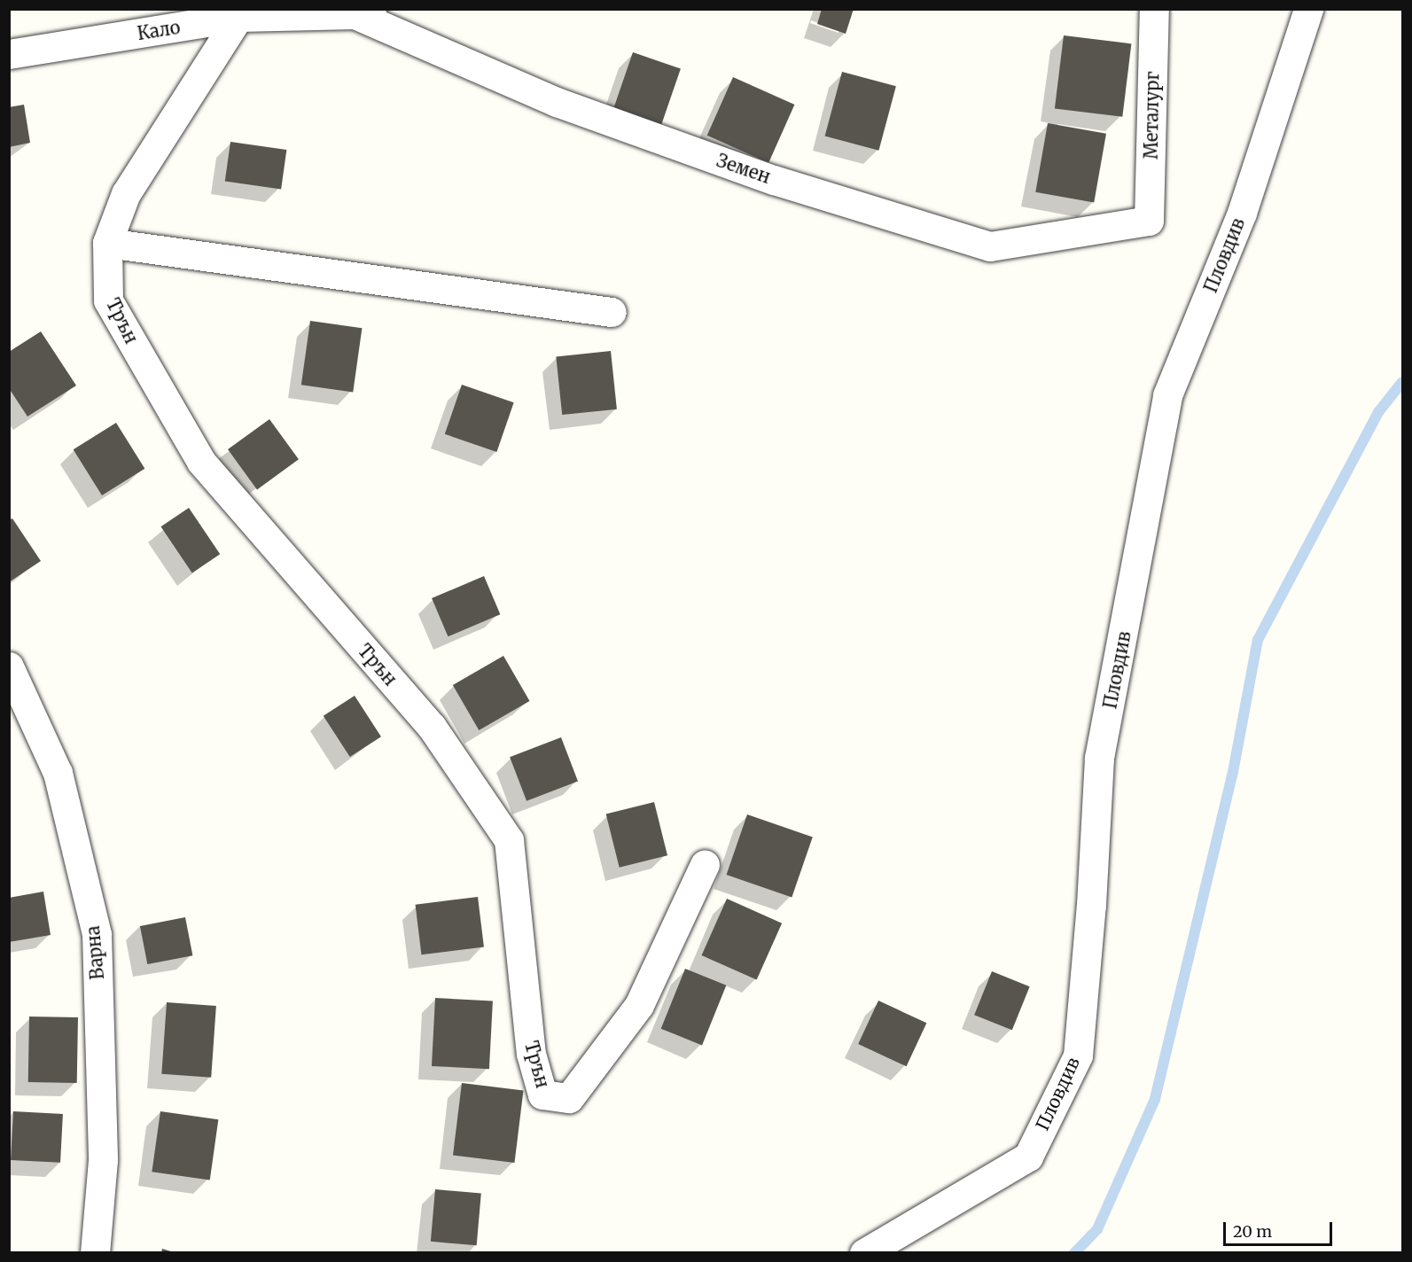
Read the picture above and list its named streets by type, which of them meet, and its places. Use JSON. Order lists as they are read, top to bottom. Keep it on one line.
{"streets":{"street":["Кало","Металург","Земен","Пловдив","Трън","Варна"]},"crossings":[["Кало","Земен"],["Кало","Трън"],["Металург","Земен"]],"scale_bar":"20 m"}
